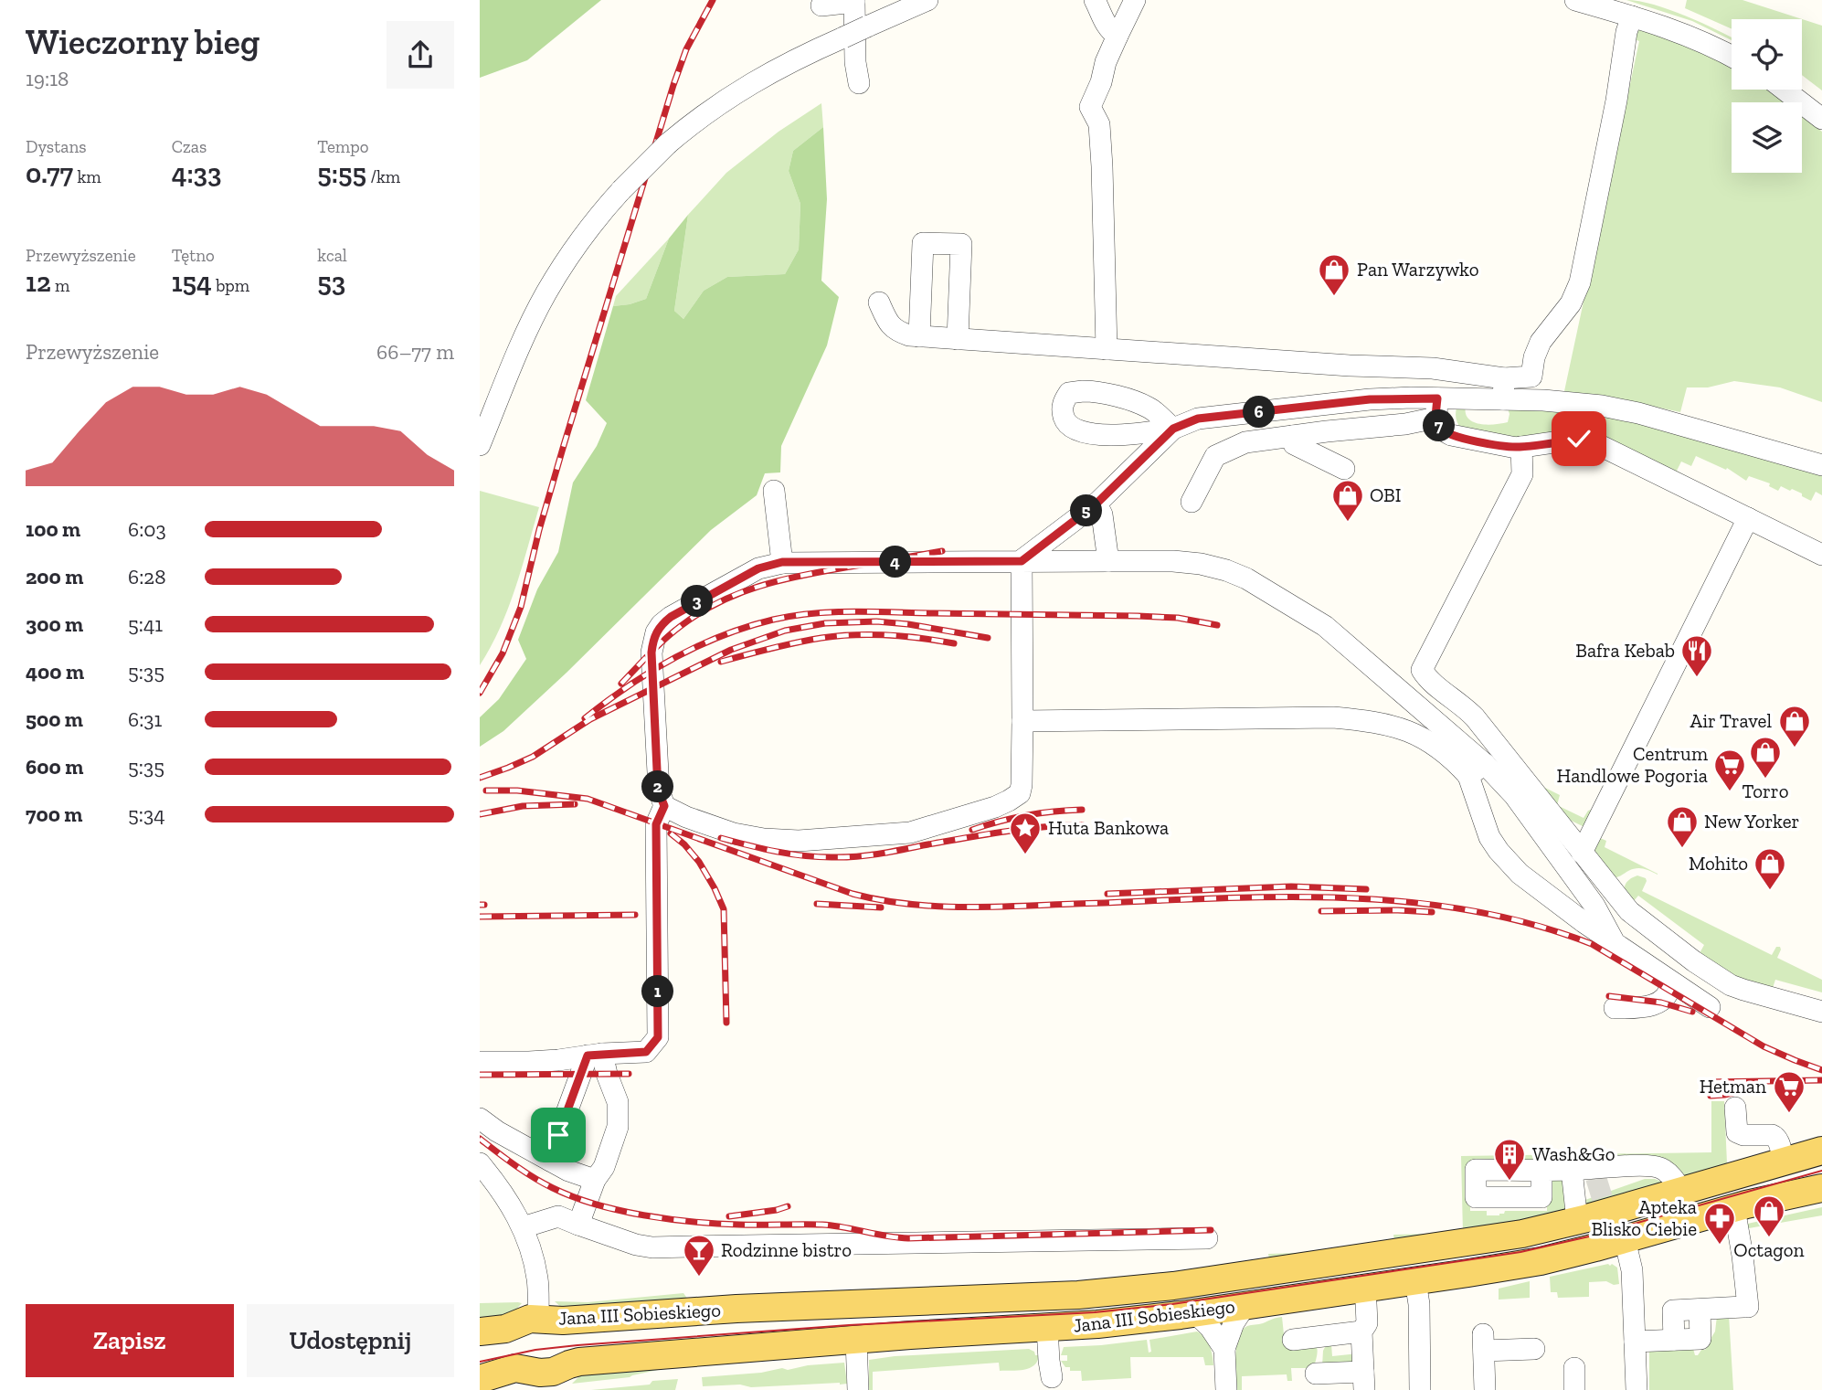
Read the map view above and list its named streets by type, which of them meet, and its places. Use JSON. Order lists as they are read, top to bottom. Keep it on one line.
{"streets":{"main road":["Jana III Sobieskiego"]},"places":{"shop":["Pan Warzywko","OBI","Air Travel","Torro","New Yorker","Mohito","Octagon"],"restaurant":["Bafra Kebab"],"supermarket":["Centrum Handlowe Pogoria","Hetman"],"place":["Huta Bankowa"],"building":["Wash&Go"],"pharmacy":["Apteka Blisko Ciebie"],"bar":["Rodzinne bistro"]},"page":{"heading":["Wieczorny bieg","19:18"],"stats":[["Dystans","0.77 km"],["Czas","4:33"],["Tempo","5:55 /km"],["Przewyższenie","12 m"],["Tętno","154 bpm"],["kcal","53"]],"chart":["Przewyższenie","66–77 m"],"pins":["6","7","5","4","3","2","1"],"list":[{"name":"100 m","note":"6:03"},{"name":"200 m","note":"6:28"},{"name":"300 m","note":"5:41"},{"name":"400 m","note":"5:35"},{"name":"500 m","note":"6:31"},{"name":"600 m","note":"5:35"},{"name":"700 m","note":"5:34"}],"buttons":["Zapisz","Udostępnij"]}}
